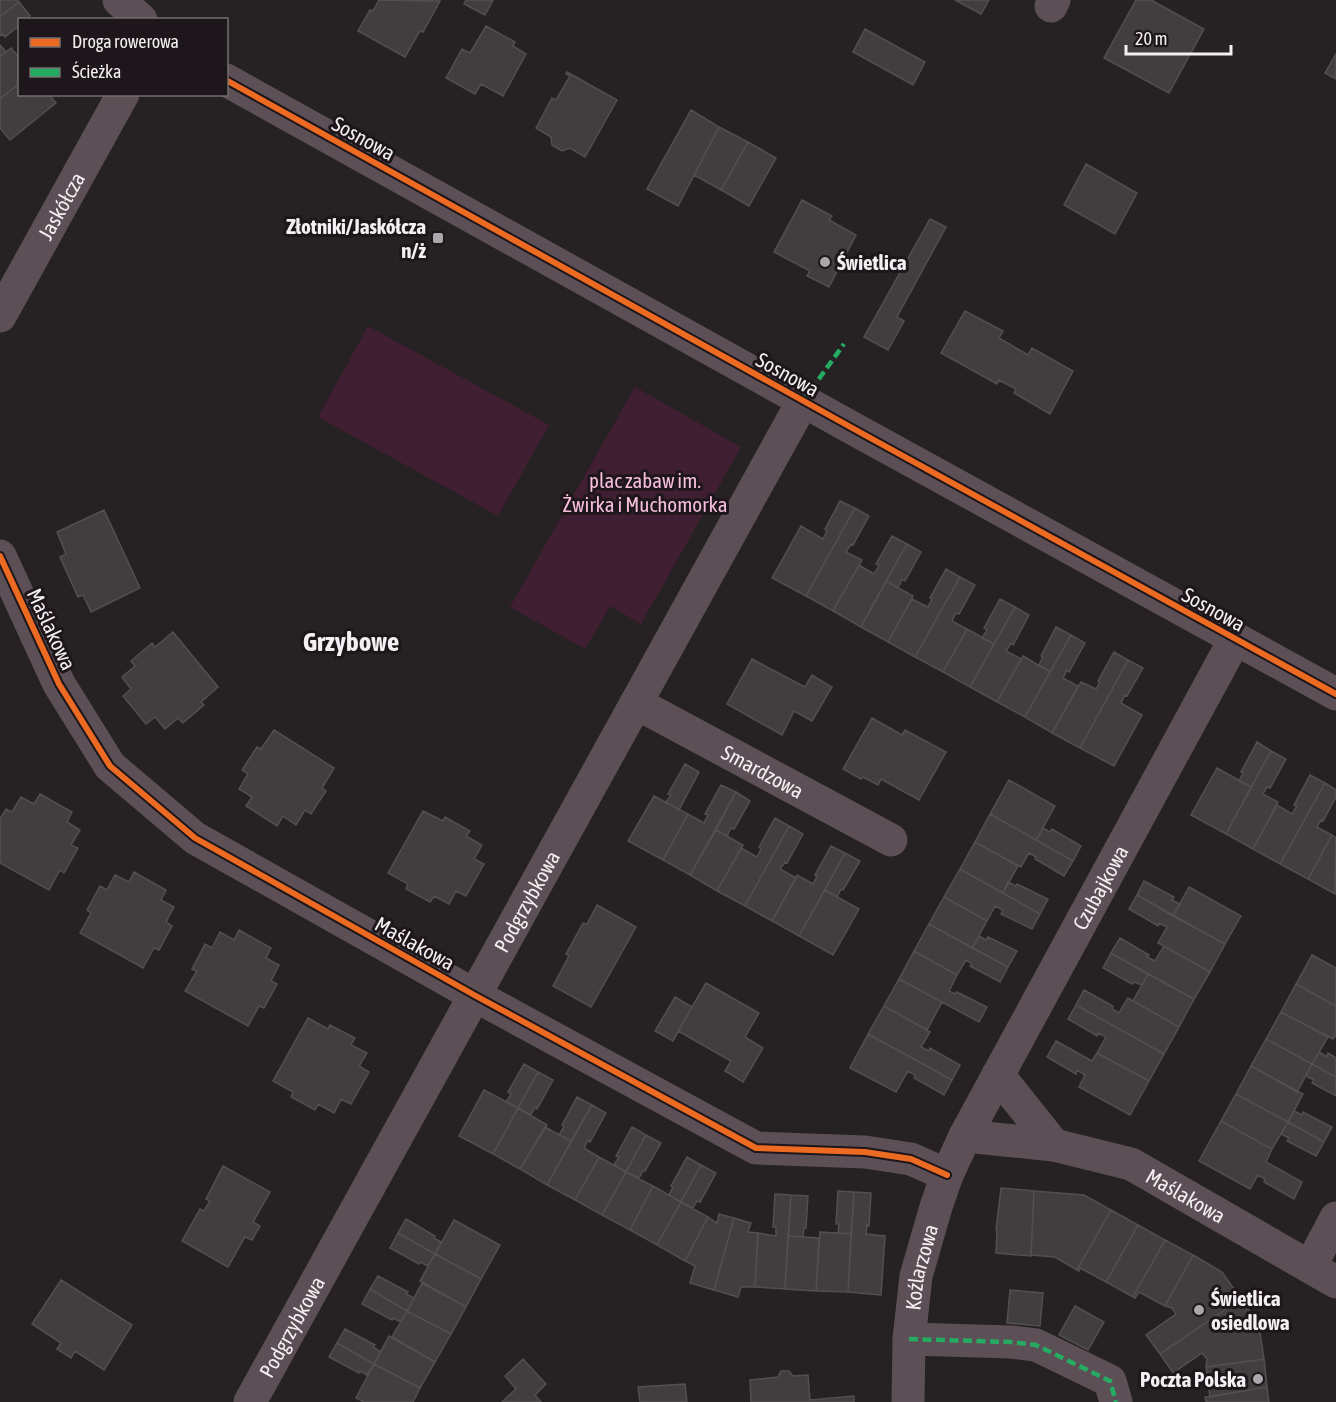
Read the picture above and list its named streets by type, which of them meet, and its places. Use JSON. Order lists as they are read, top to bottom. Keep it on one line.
{"streets":{"street":["Sosnowa","Jaskółcza","Maślakowa","Smardzowa","Czubajkowa","Podgrzybkowa","Koźlarzowa"]},"crossings":[["Sosnowa","Czubajkowa"],["Sosnowa","Podgrzybkowa"],["Maślakowa","Czubajkowa"],["Maślakowa","Podgrzybkowa"],["Maślakowa","Koźlarzowa"],["Smardzowa","Podgrzybkowa"],["Czubajkowa","Koźlarzowa"]],"districts":["Grzybowe"],"parks":["plac zabaw im. Żwirka i Muchomorka"],"places":{"transit":["Złotniki/Jaskółcza n/ż"],"other":["Świetlica","Świetlica osiedlowa","Poczta Polska"]},"legend":["Droga rowerowa","Ścieżka"],"scale_bar":"20 m"}
